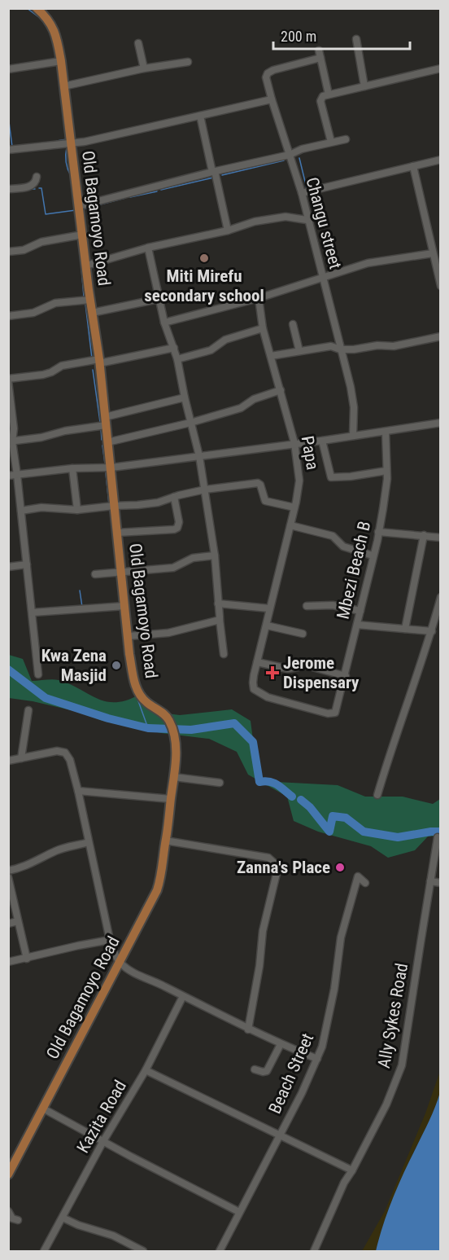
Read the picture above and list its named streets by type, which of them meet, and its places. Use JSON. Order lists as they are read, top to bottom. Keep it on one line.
{"streets":{"main road":["Old Bagamoyo Road"],"street":["Changu street","Papa","Mbezi Beach B","Ally Sykes Road","Beach Street","Kazita Road"]},"crossings":[["Papa","Mbezi Beach B"]],"places":{"other":["Miti Mirefu secondary school","Kwa Zena Masjid","Zanna's Place"],"health":["Jerome Dispensary"]},"scale_bar":"200 m"}
